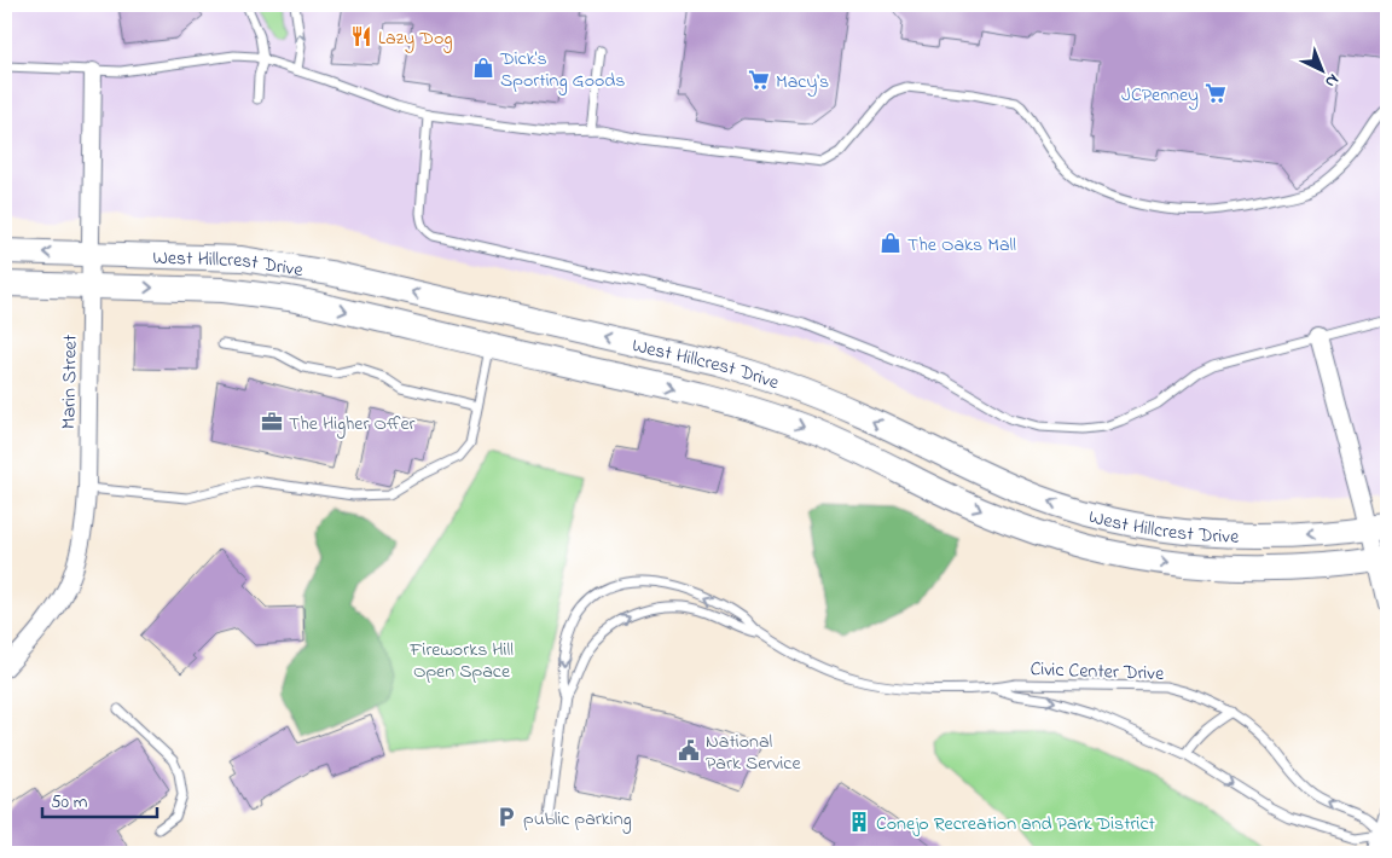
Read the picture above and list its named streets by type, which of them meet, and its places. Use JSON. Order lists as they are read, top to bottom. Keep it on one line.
{"streets":{"main road":["West Hillcrest Drive"],"street":["Marin Street"],"lane":["Civic Center Drive"]},"crossings":[["West Hillcrest Drive","Marin Street"]],"parks":["Fireworks Hill Open Space"],"places":{"restaurant":["Lazy Dog"],"shop":["Dick's Sporting Goods","The Oaks Mall"],"supermarket":["Macy's","JCPenney"],"office":["The Higher Offer"],"public building":["National Park Service"],"parking":["public parking"],"building":["Conejo Recreation and Park District"]},"scale_bar":"50 m","north":"bottom right"}
